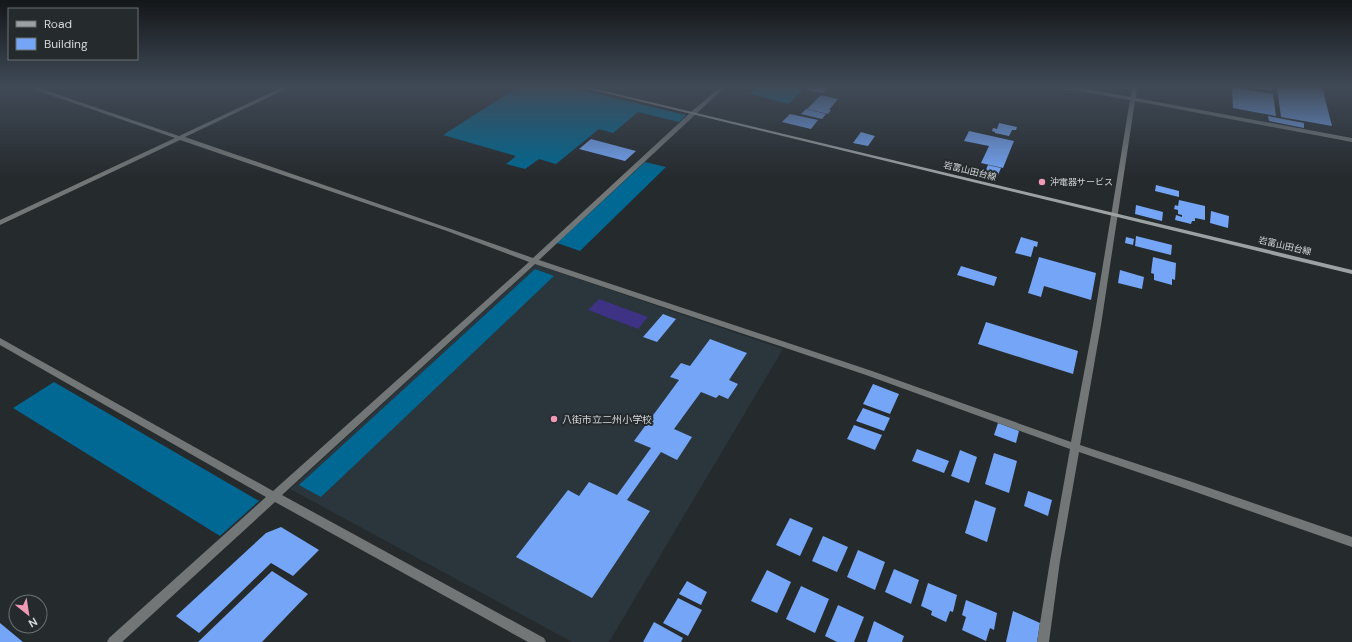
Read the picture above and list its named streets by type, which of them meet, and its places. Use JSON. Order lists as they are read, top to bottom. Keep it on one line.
{"streets":{"main road":["岩富山田台線"]},"places":["沖電器サービス","八街市立二州小学校"],"legend":["Road","Building"],"north":"bottom right"}
